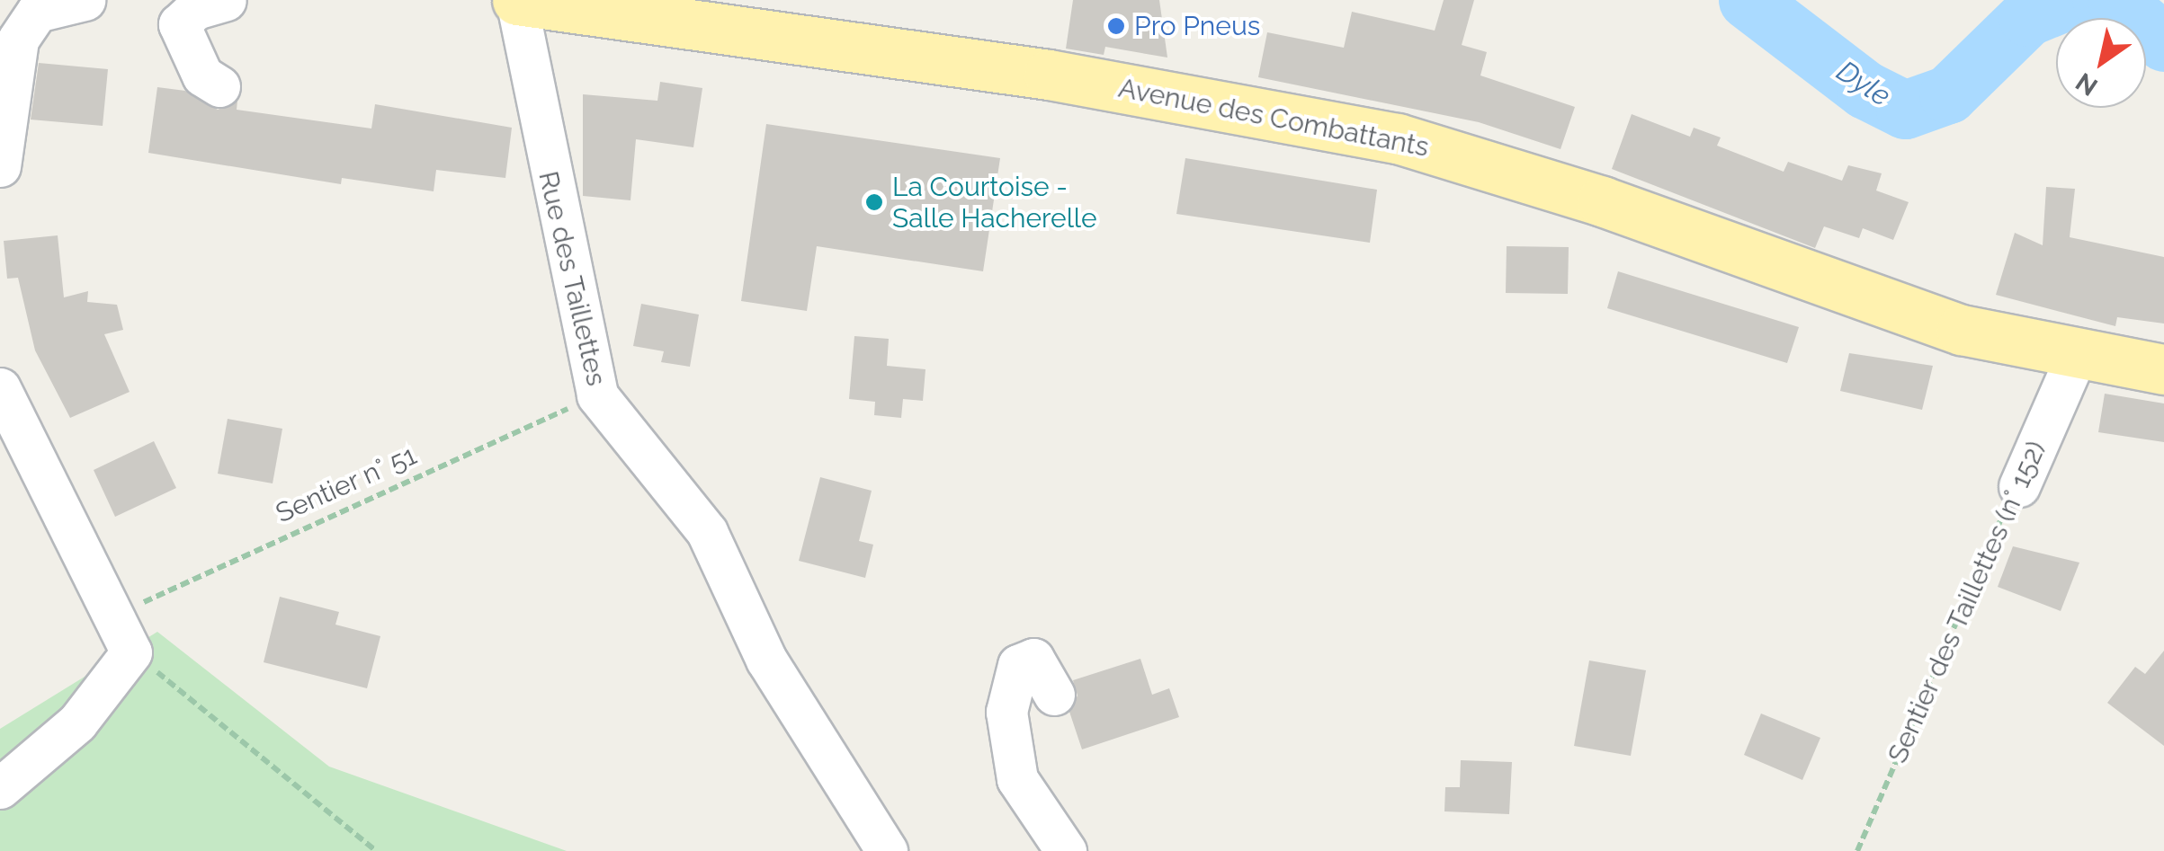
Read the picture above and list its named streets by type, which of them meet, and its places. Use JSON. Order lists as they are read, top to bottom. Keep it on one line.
{"streets":{"main road":["Avenue des Combattants"],"street":["Rue des Taillettes","Sentier des Taillettes (n° 152)"],"path":["Sentier n° 51"]},"crossings":[["Avenue des Combattants","Rue des Taillettes"],["Avenue des Combattants","Sentier des Taillettes (n° 152)"],["Rue des Taillettes","Sentier n° 51"]],"water":["Dyle"],"places":["Pro Pneus","La Courtoise - Salle Hacherelle"],"north":"bottom left"}
